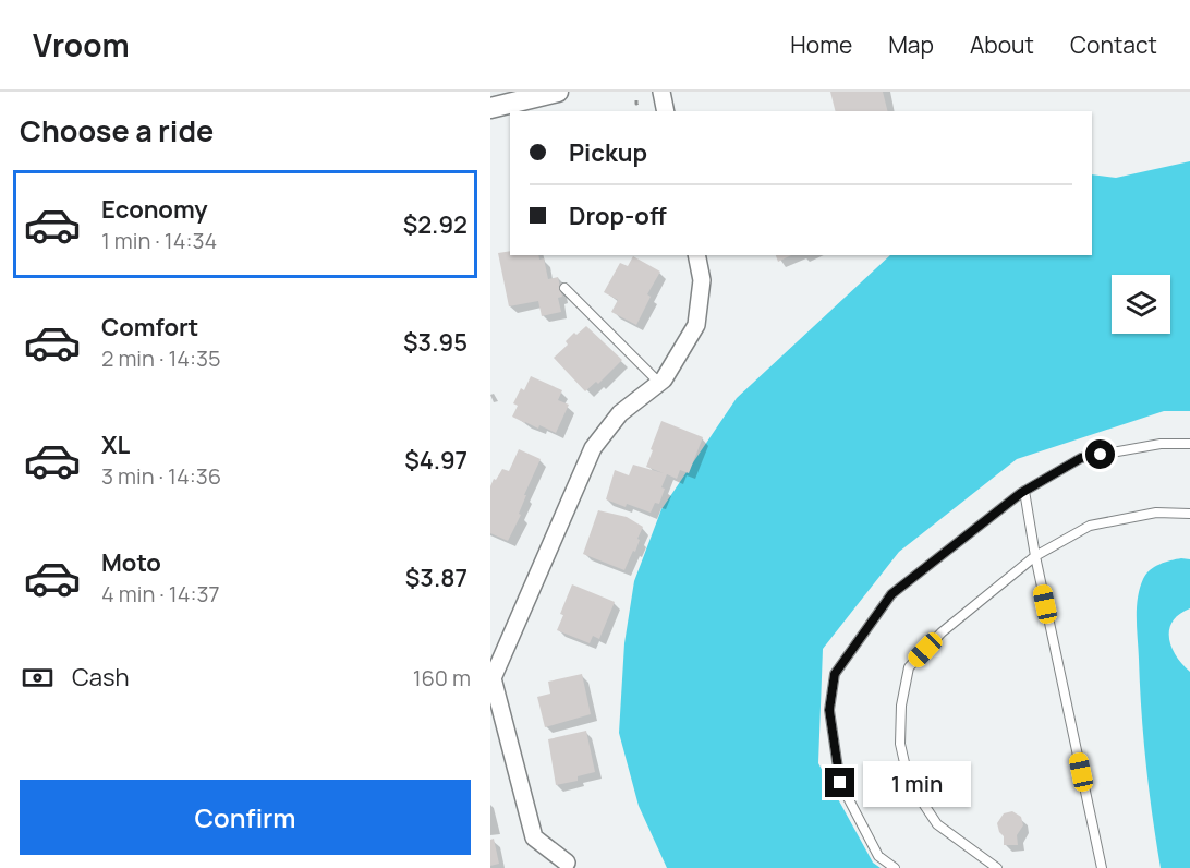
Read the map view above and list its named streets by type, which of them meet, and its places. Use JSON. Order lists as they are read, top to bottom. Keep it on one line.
{"page":{"header":"Vroom","nav":["Home","Map","About","Contact"],"heading":"Choose a ride","banner":["Pickup","Drop-off"],"list":[{"name":"Economy","note":"1 min · 14:34","value":"$2.92"},{"name":"Comfort","note":"2 min · 14:35","value":"$3.95"},{"name":"XL","note":"3 min · 14:36","value":"$4.97"},{"name":"Moto","note":"4 min · 14:37","value":"$3.87"}],"pay":["Cash","160 m"],"bubble":"1 min","buttons":"Confirm"}}
